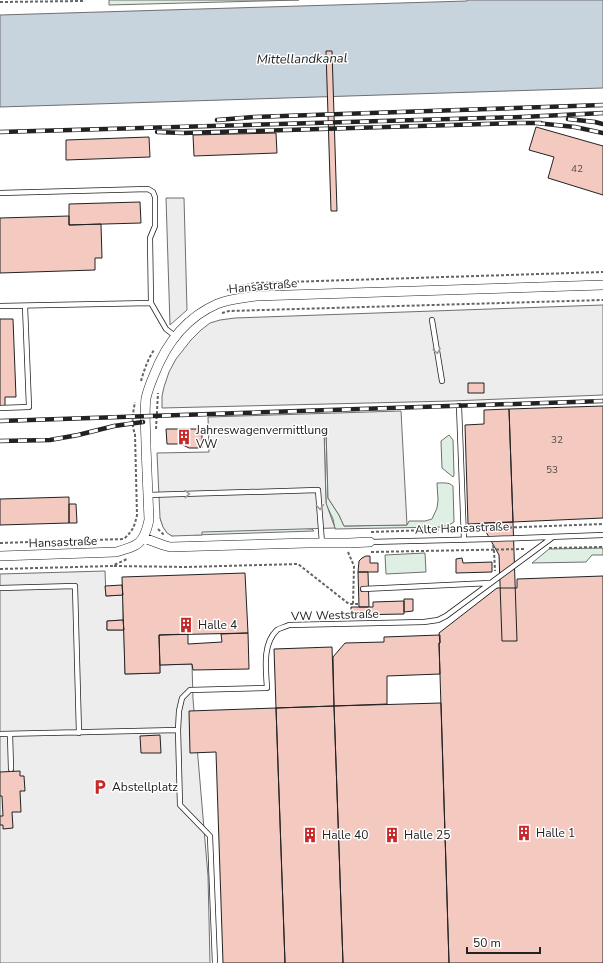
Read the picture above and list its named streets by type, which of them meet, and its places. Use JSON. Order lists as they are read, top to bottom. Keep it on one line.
{"streets":{"street":["Hansastraße","Alte Hansastraße"],"lane":["VW Weststraße"]},"crossings":[["Hansastraße","Alte Hansastraße"],["Alte Hansastraße","VW Weststraße"]],"water":["Mittellandkanal"],"places":{"building":["Jahreswagenvermittlung VW","Halle 4","Halle 1","Halle 40","Halle 25"],"parking":["Abstellplatz"]},"house_numbers":["42","32","53"],"scale_bar":"50 m"}
